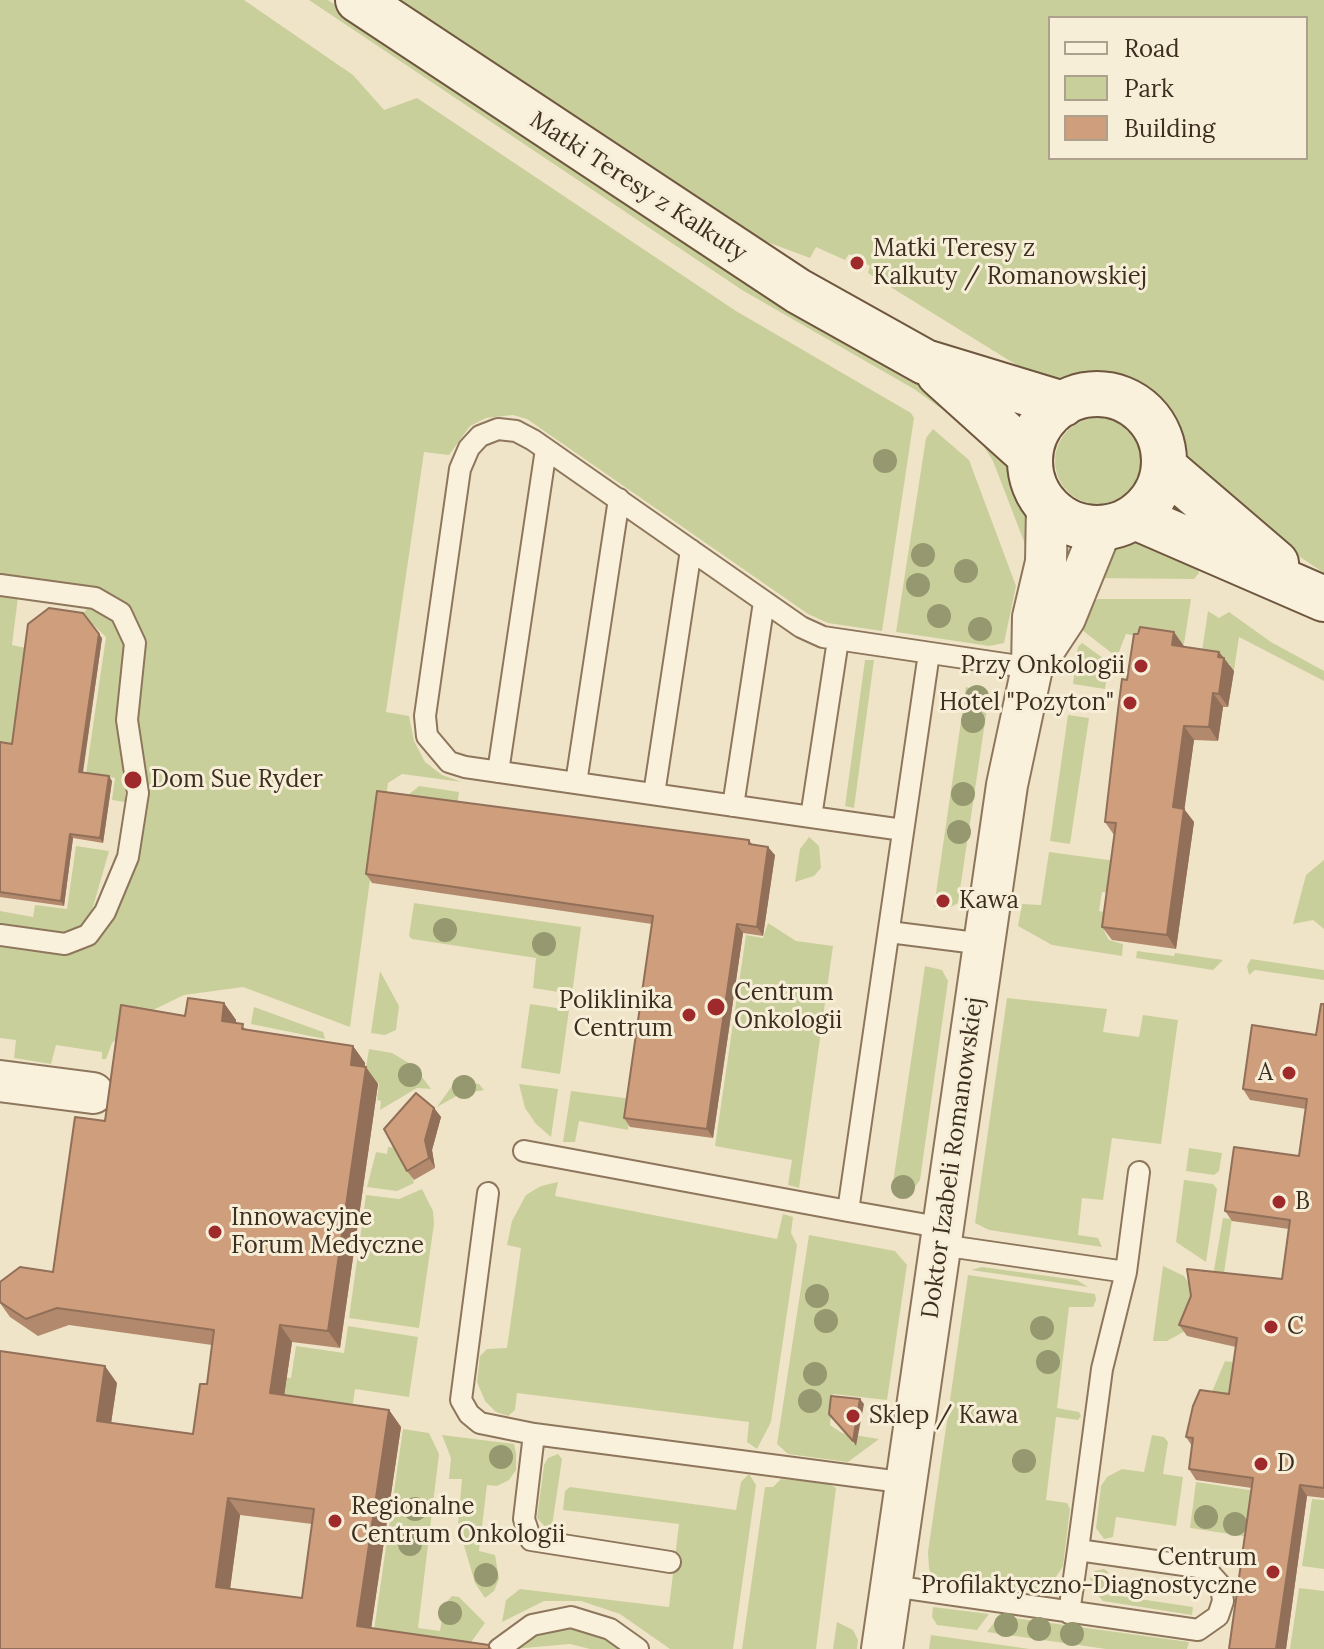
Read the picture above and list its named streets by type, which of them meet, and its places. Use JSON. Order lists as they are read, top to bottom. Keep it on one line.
{"streets":{"street":["Matki Teresy z Kalkuty","Doktor Izabeli Romanowskiej"]},"crossings":[["Matki Teresy z Kalkuty","Doktor Izabeli Romanowskiej"]],"places":["Matki Teresy z Kalkuty / Romanowskiej","Przy Onkologii","Hotel \"Pozyton\"","Dom Sue Ryder","Kawa","Centrum Onkologii","Poliklinika Centrum","A","B","Innowacyjne Forum Medyczne","C","Sklep / Kawa","D","Regionalne Centrum Onkologii","Centrum Profilaktyczno-Diagnostyczne"],"legend":["Road","Park","Building"]}
